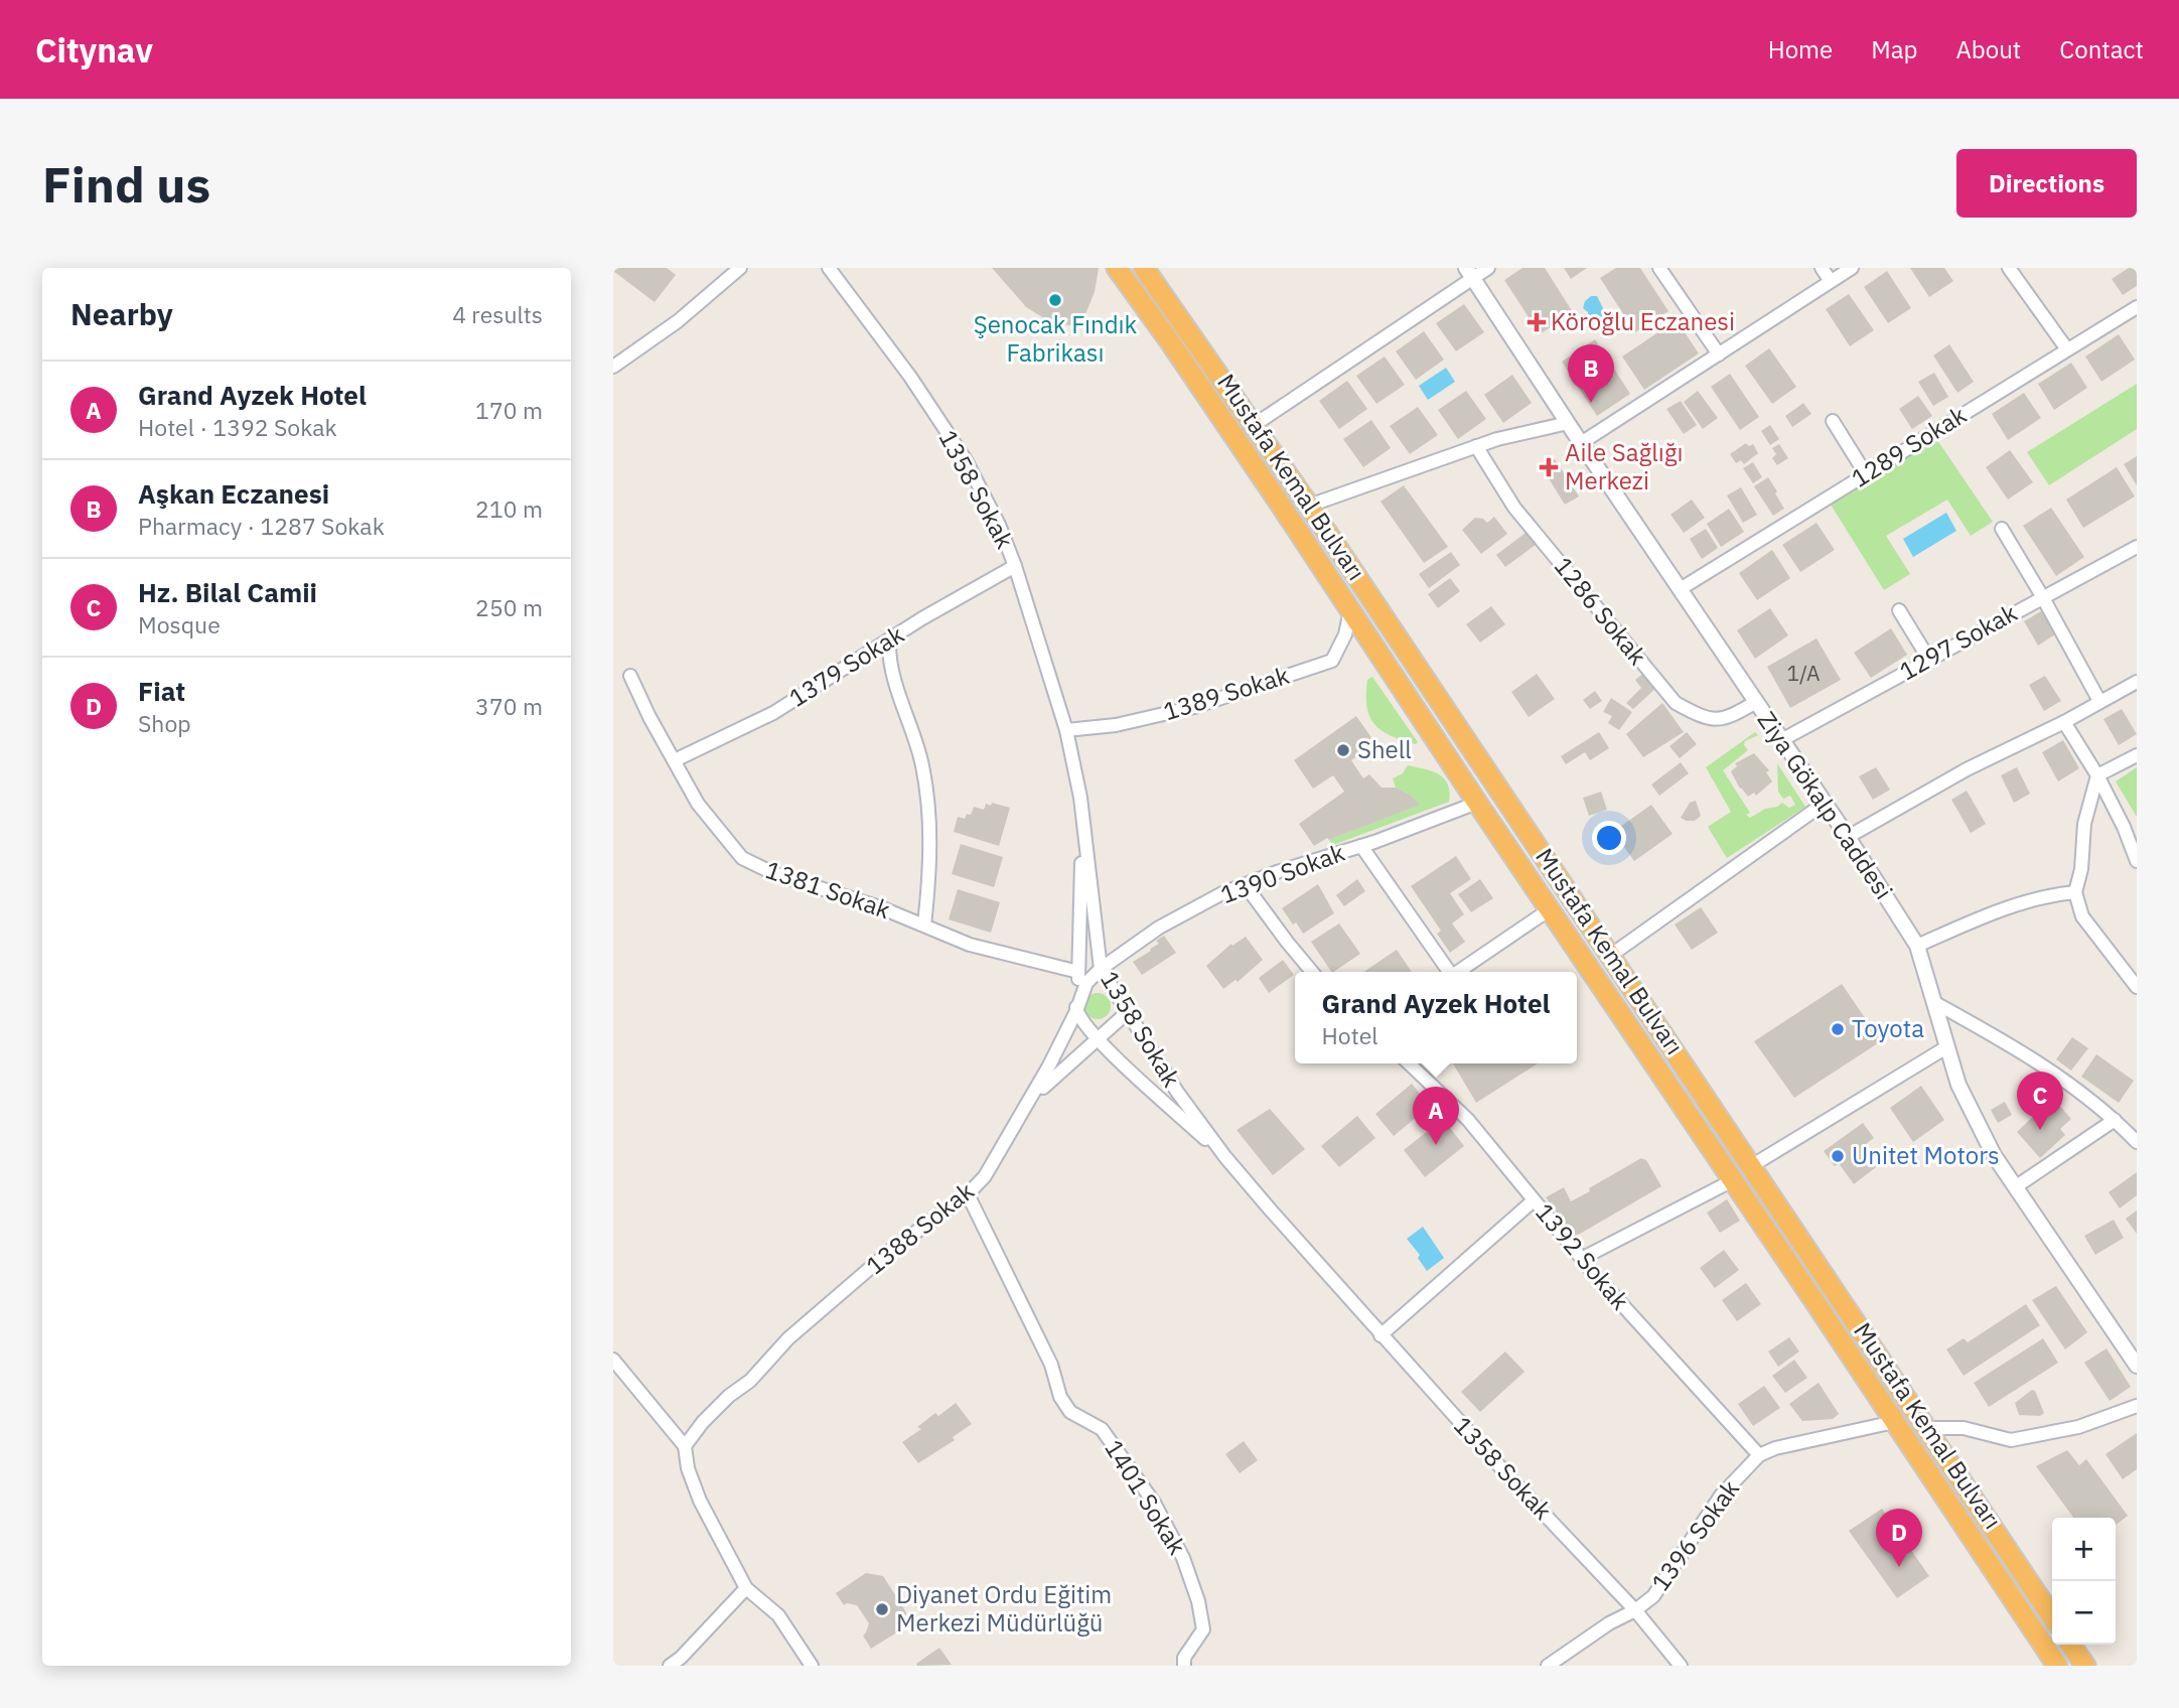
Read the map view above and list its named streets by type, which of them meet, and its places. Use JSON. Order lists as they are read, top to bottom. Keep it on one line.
{"streets":{"highway":["Mustafa Kemal Bulvarı"],"street":["1289 Sokak","1358 Sokak","1286 Sokak","1297 Sokak","1379 Sokak","1389 Sokak","Ziya Gökalp Caddesi","1390 Sokak","1381 Sokak","1388 Sokak","1392 Sokak","1401 Sokak","1396 Sokak"]},"crossings":[["1289 Sokak","Ziya Gökalp Caddesi"],["Mustafa Kemal Bulvarı","1389 Sokak"],["Mustafa Kemal Bulvarı","1390 Sokak"],["Mustafa Kemal Bulvarı","1396 Sokak"],["1358 Sokak","1379 Sokak"],["1358 Sokak","1389 Sokak"],["1358 Sokak","1390 Sokak"],["1358 Sokak","1388 Sokak"],["1358 Sokak","1396 Sokak"],["1286 Sokak","Ziya Gökalp Caddesi"],["1297 Sokak","Ziya Gökalp Caddesi"],["1379 Sokak","1381 Sokak"],["1390 Sokak","1388 Sokak"],["1388 Sokak","1401 Sokak"],["1392 Sokak","1396 Sokak"]],"places":{"other":["Şenocak Fındık Fabrikası","Shell","Toyota","Unitet Motors","Diyanet Ordu Eğitim Merkezi Müdürlüğü"],"health":["Köroğlu Eczanesi","Aile Sağlığı Merkezi"]},"house_numbers":["1/A"],"page":{"header":"Citynav","nav":["Home","Map","About","Contact"],"buttons":"Directions","title":"Find us","heading":["Nearby","4 results"],"pins":["B","C","A","D"],"list":[{"mark":"A","name":"Grand Ayzek Hotel","note":"Hotel · 1392 Sokak","value":"170 m"},{"mark":"B","name":"Aşkan Eczanesi","note":"Pharmacy · 1287 Sokak","value":"210 m"},{"mark":"C","name":"Hz. Bilal Camii","note":"Mosque","value":"250 m"},{"mark":"D","name":"Fiat","note":"Shop","value":"370 m"}],"popup":["Grand Ayzek Hotel","Hotel"],"map_buttons":["+","−"]}}
